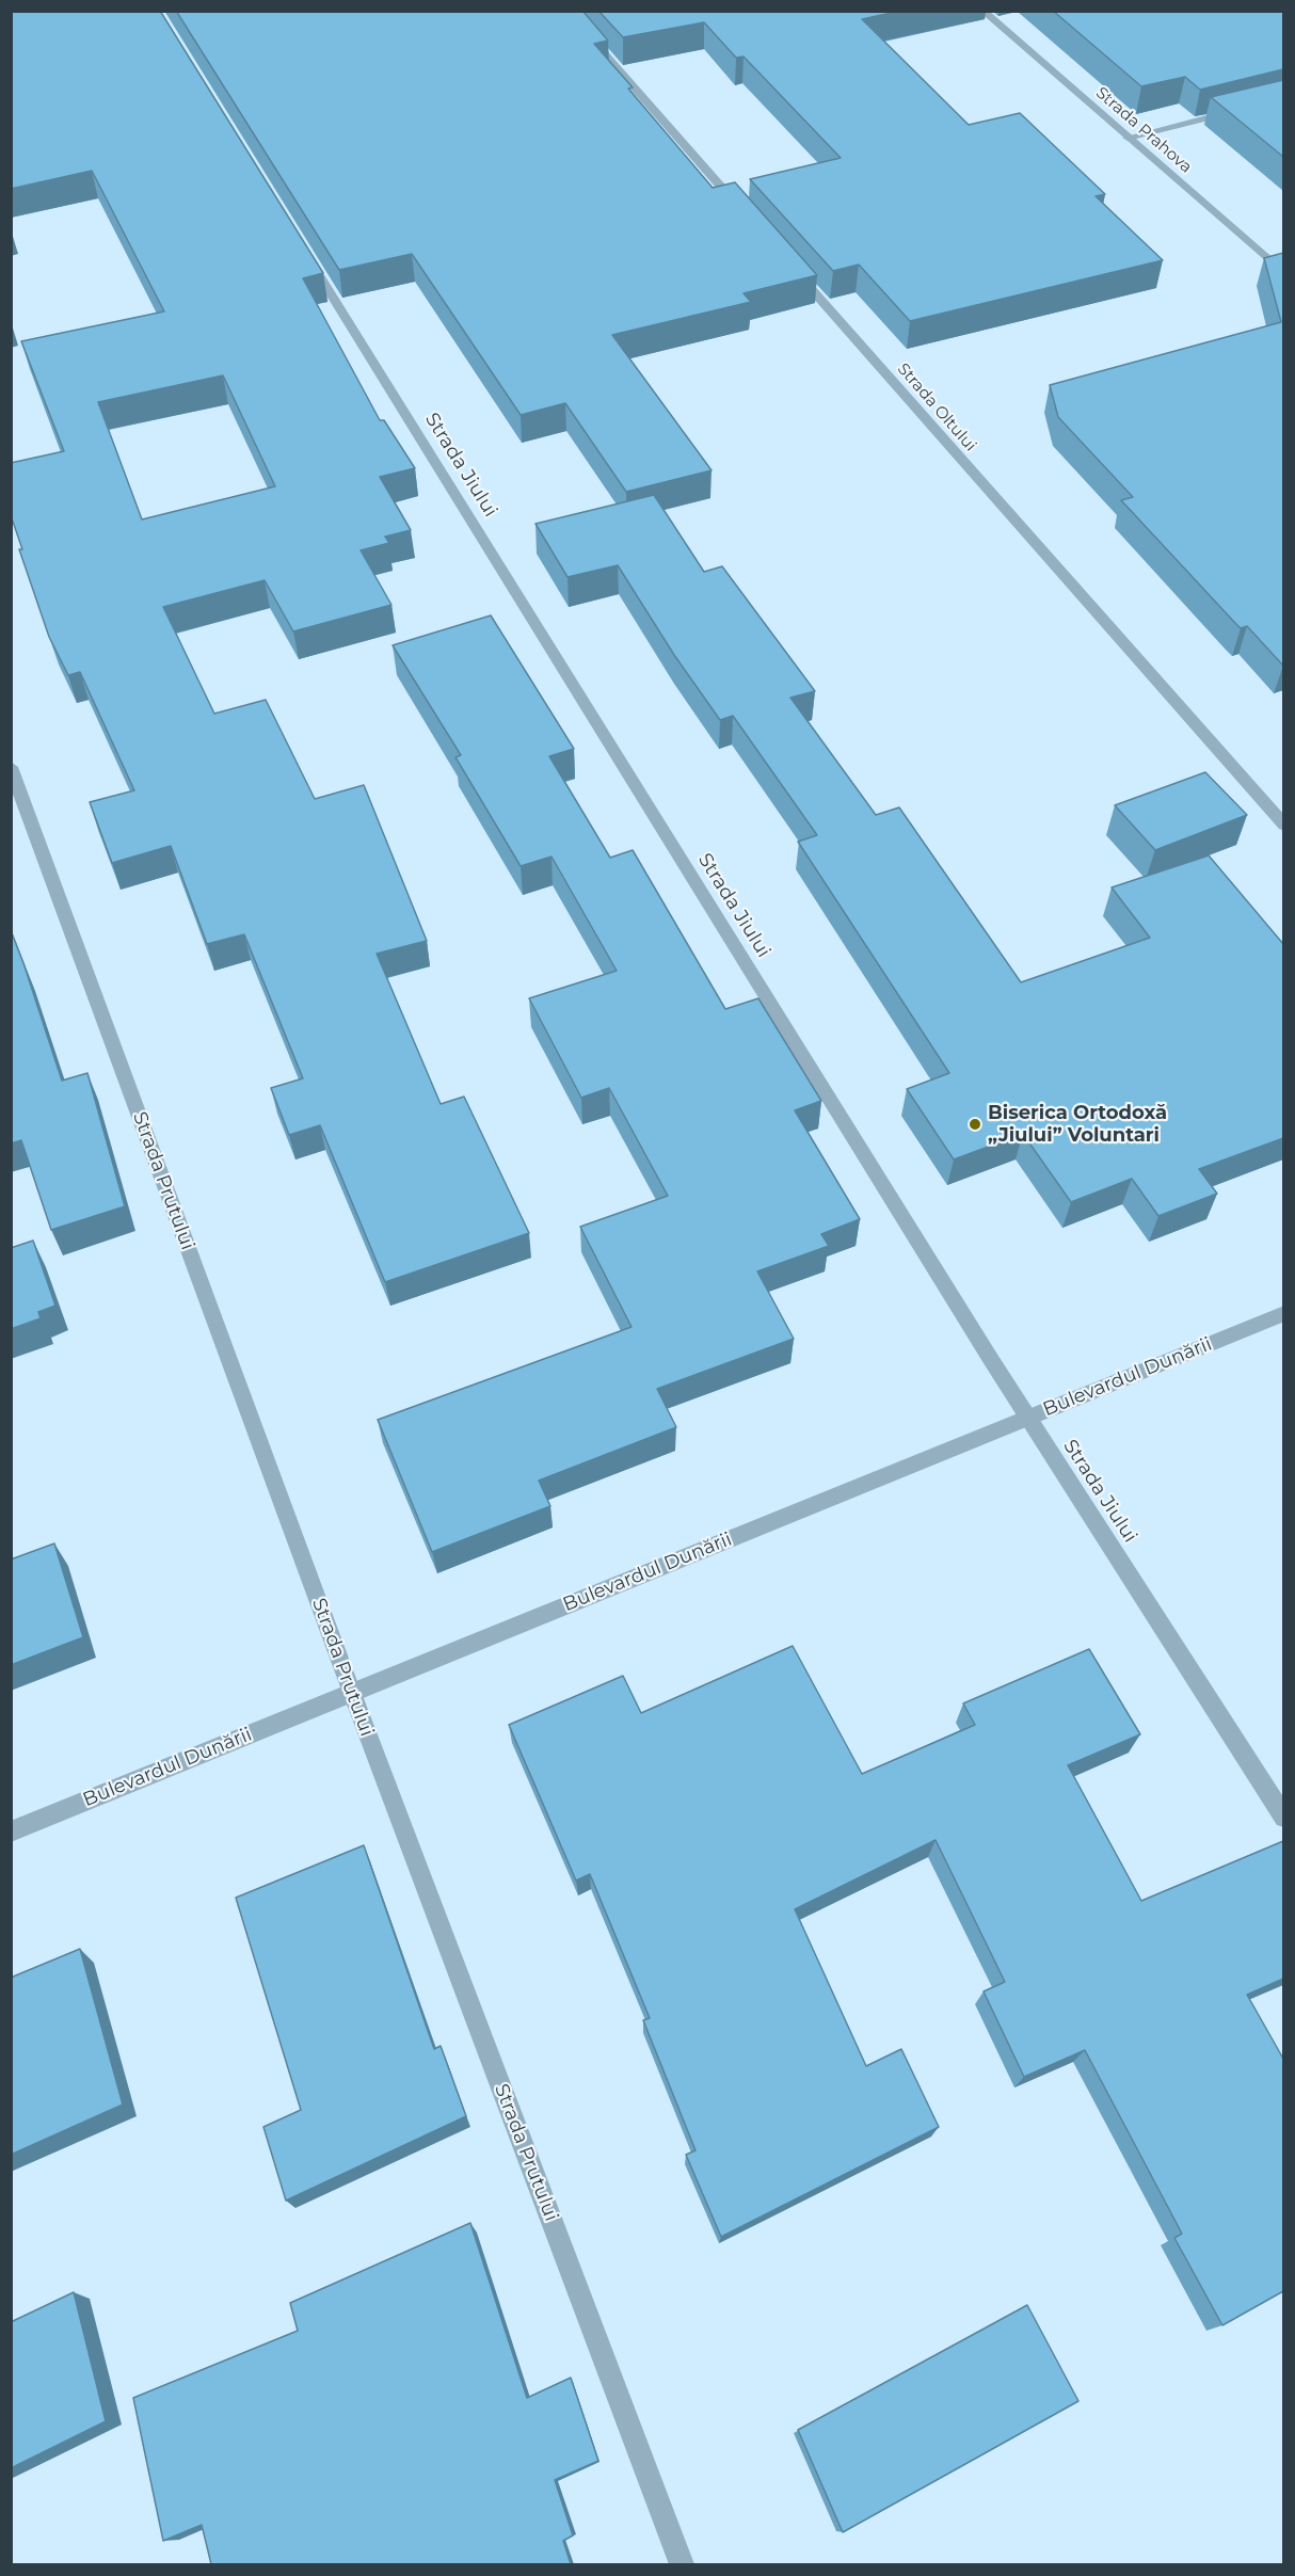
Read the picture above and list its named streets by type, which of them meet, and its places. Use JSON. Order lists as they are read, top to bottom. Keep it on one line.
{"streets":{"street":["Strada Prahova","Strada Oltului","Strada Jiului","Strada Prutului","Bulevardul Dunării"]},"crossings":[["Strada Jiului","Bulevardul Dunării"],["Strada Prutului","Bulevardul Dunării"]],"places":["Biserica Ortodoxă „Jiului” Voluntari"]}
